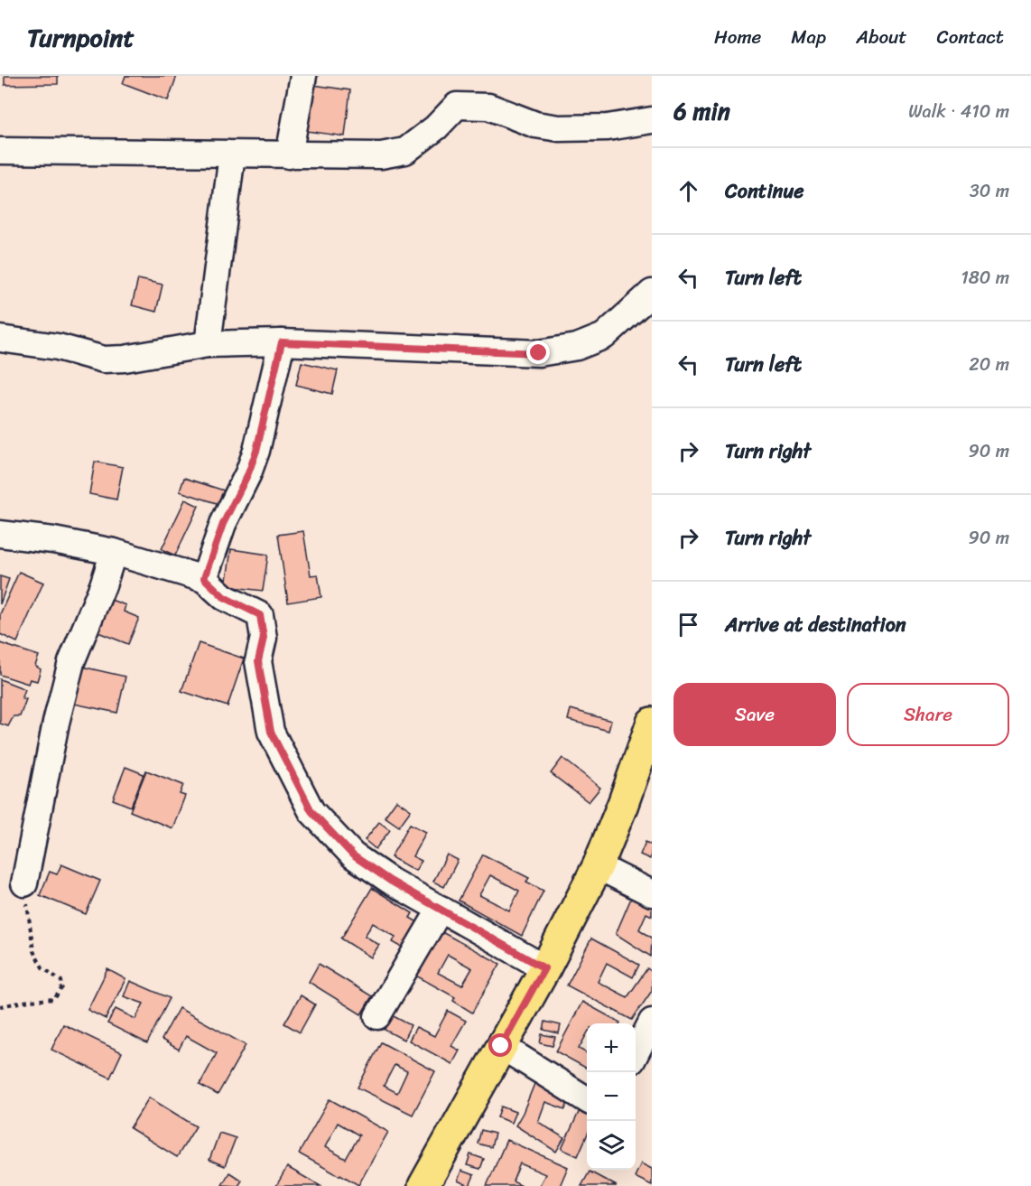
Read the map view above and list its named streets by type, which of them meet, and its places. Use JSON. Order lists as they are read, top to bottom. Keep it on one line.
{"page":{"header":"Turnpoint","nav":["Home","Map","About","Contact"],"heading":["6 min","Walk · 410 m"],"list":[["Continue","30 m"],["Turn left","180 m"],["Turn left","20 m"],["Turn right","90 m"],["Turn right","90 m"],"Arrive at destination"],"buttons":["Save","Share"],"map_buttons":["+","−"]}}
